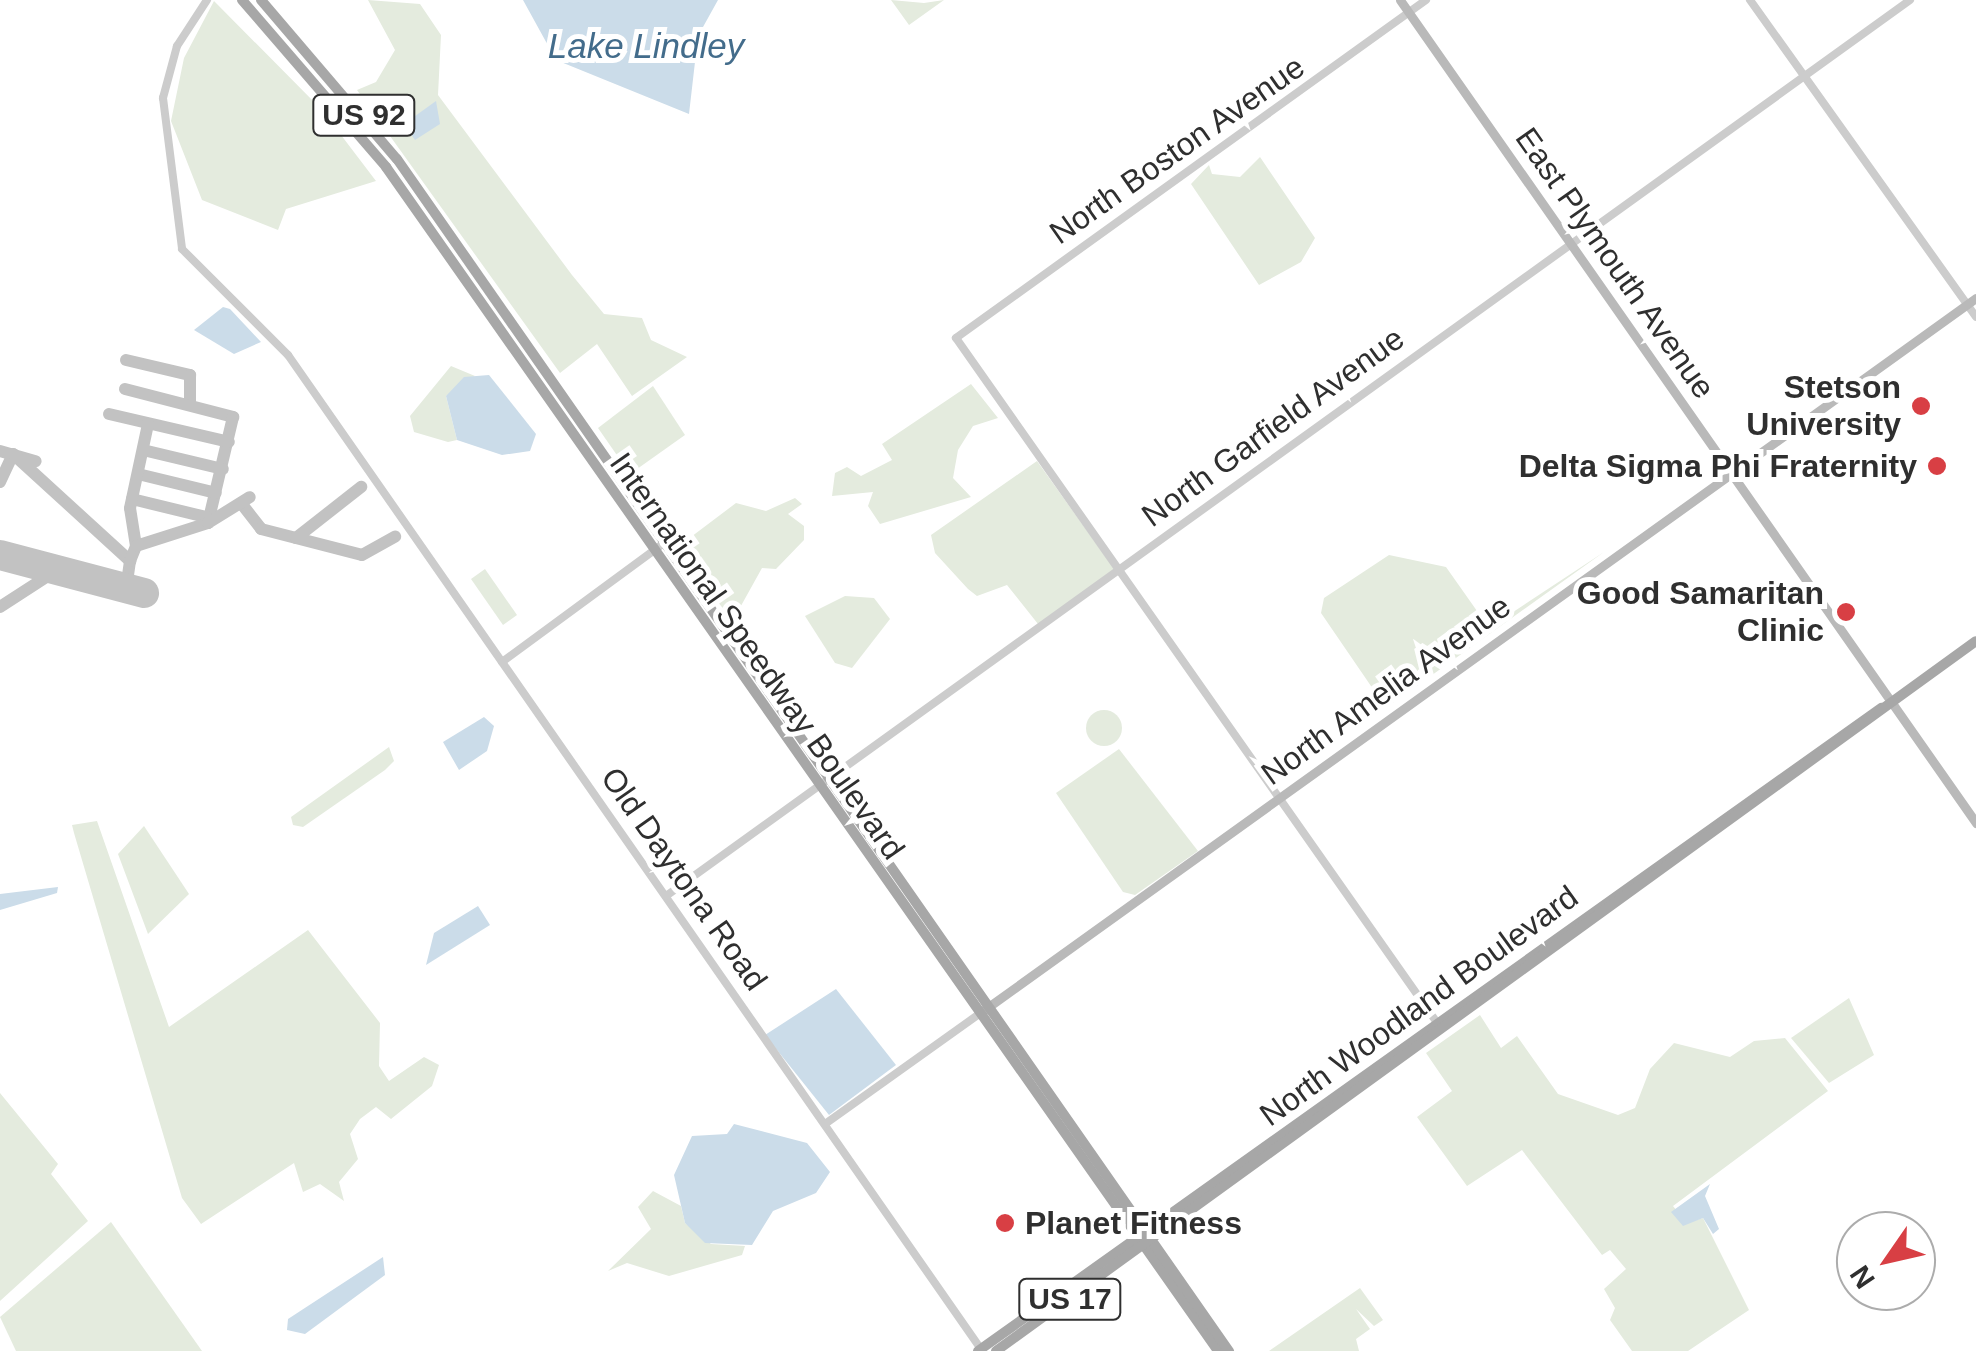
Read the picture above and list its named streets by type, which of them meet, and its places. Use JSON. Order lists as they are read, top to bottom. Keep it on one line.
{"streets":{"main road":["US 92","East Plymouth Avenue","International Speedway Boulevard","North Amelia Avenue","North Woodland Boulevard","US 17"],"street":["North Boston Avenue","North Garfield Avenue","Old Daytona Road"]},"crossings":[["North Boston Avenue","East Plymouth Avenue"],["North Boston Avenue","North Garfield Avenue"],["East Plymouth Avenue","North Garfield Avenue"],["East Plymouth Avenue","North Amelia Avenue"],["East Plymouth Avenue","North Woodland Boulevard"],["North Garfield Avenue","International Speedway Boulevard"],["North Garfield Avenue","Old Daytona Road"],["International Speedway Boulevard","North Amelia Avenue"],["International Speedway Boulevard","North Woodland Boulevard"],["North Amelia Avenue","Old Daytona Road"],["Old Daytona Road","North Woodland Boulevard"]],"water":["Lake Lindley"],"places":["Stetson University","Delta Sigma Phi Fraternity","Good Samaritan Clinic","Planet Fitness"],"north":"bottom left"}
